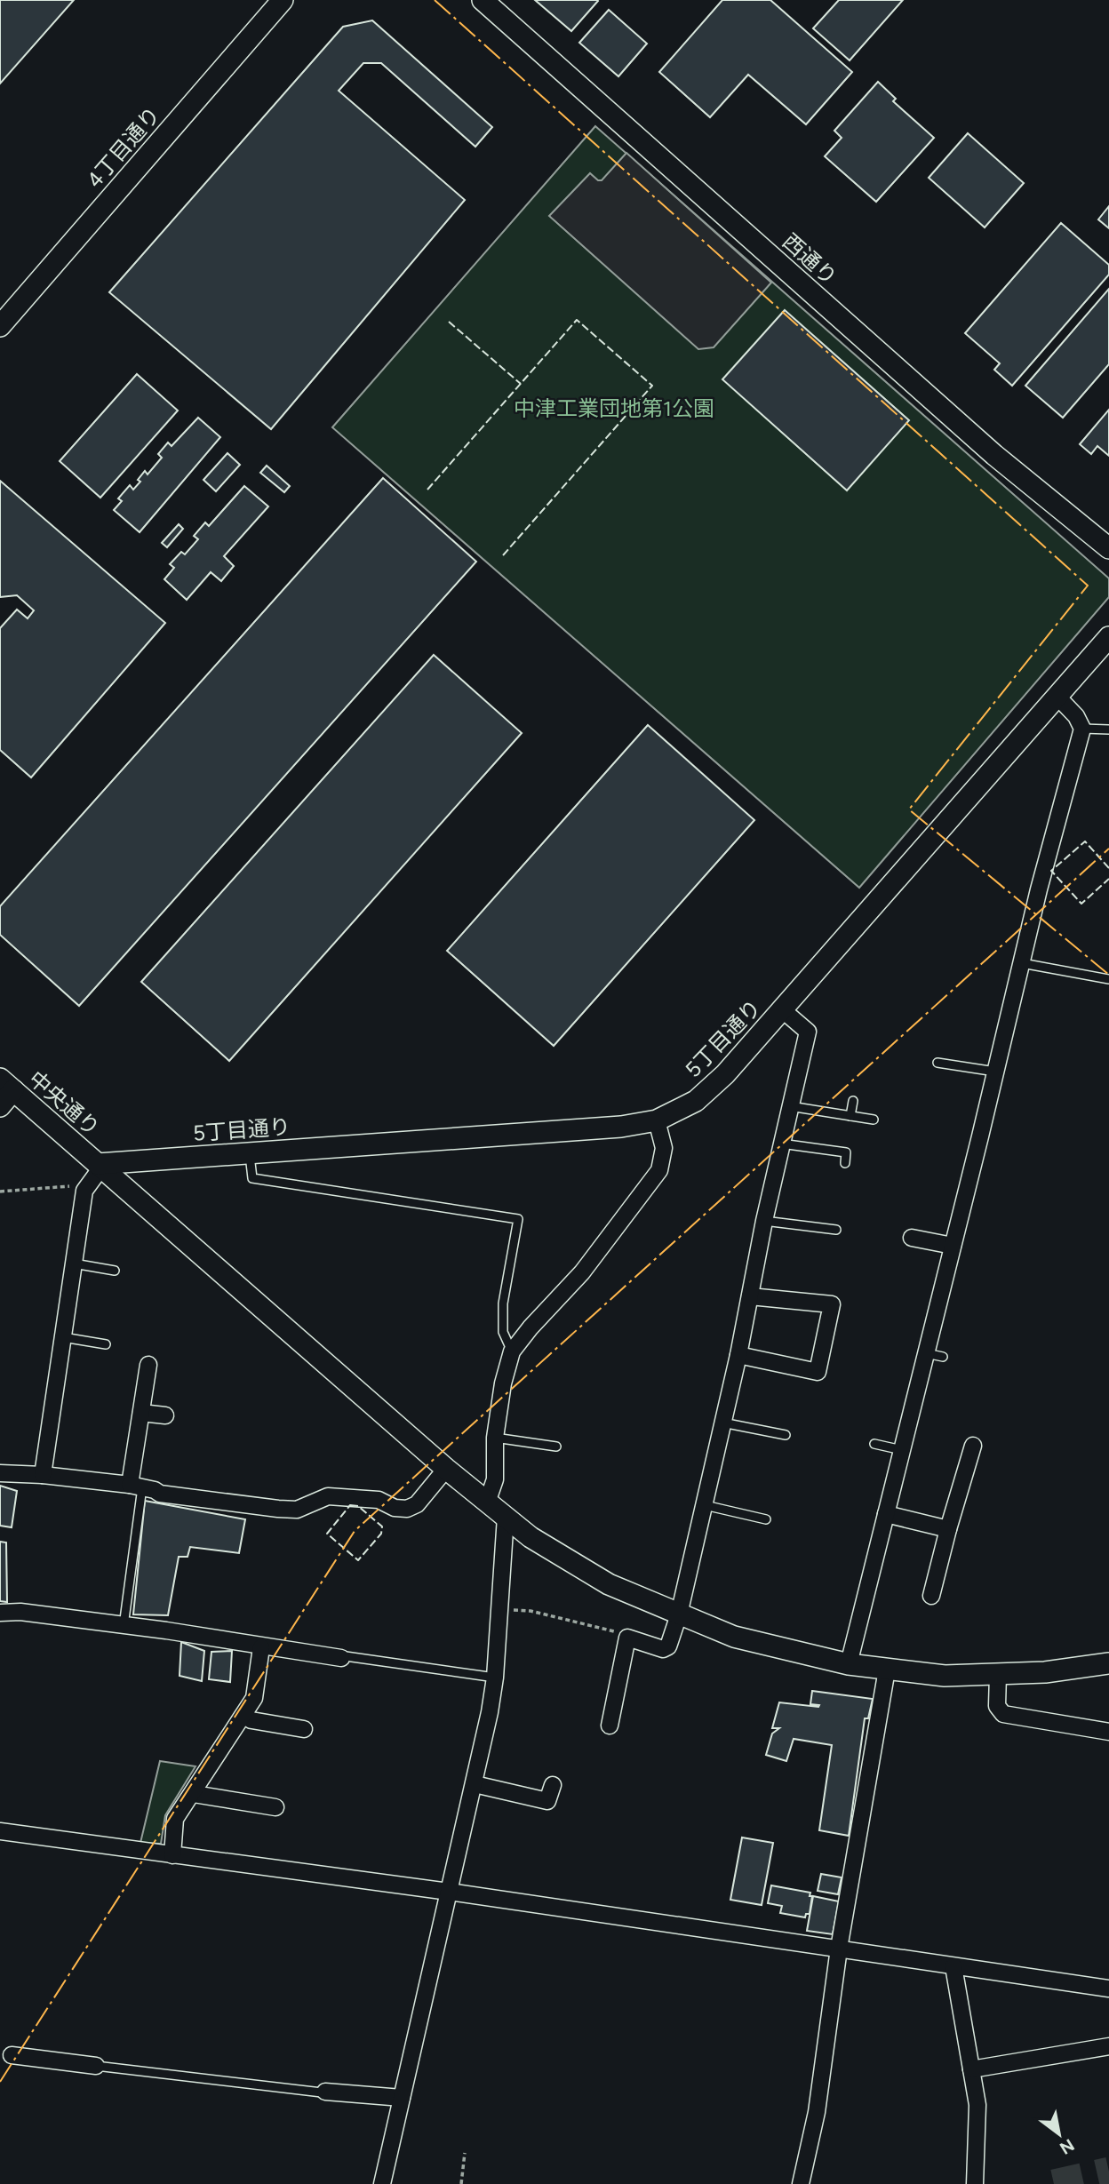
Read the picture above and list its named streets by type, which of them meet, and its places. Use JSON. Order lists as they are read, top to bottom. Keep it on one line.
{"streets":{"street":["4丁目通り","西通り","5丁目通り","中央通り"]},"crossings":[["5丁目通り","中央通り"]],"parks":["中津工業団地第1公園"],"north":"bottom right"}
